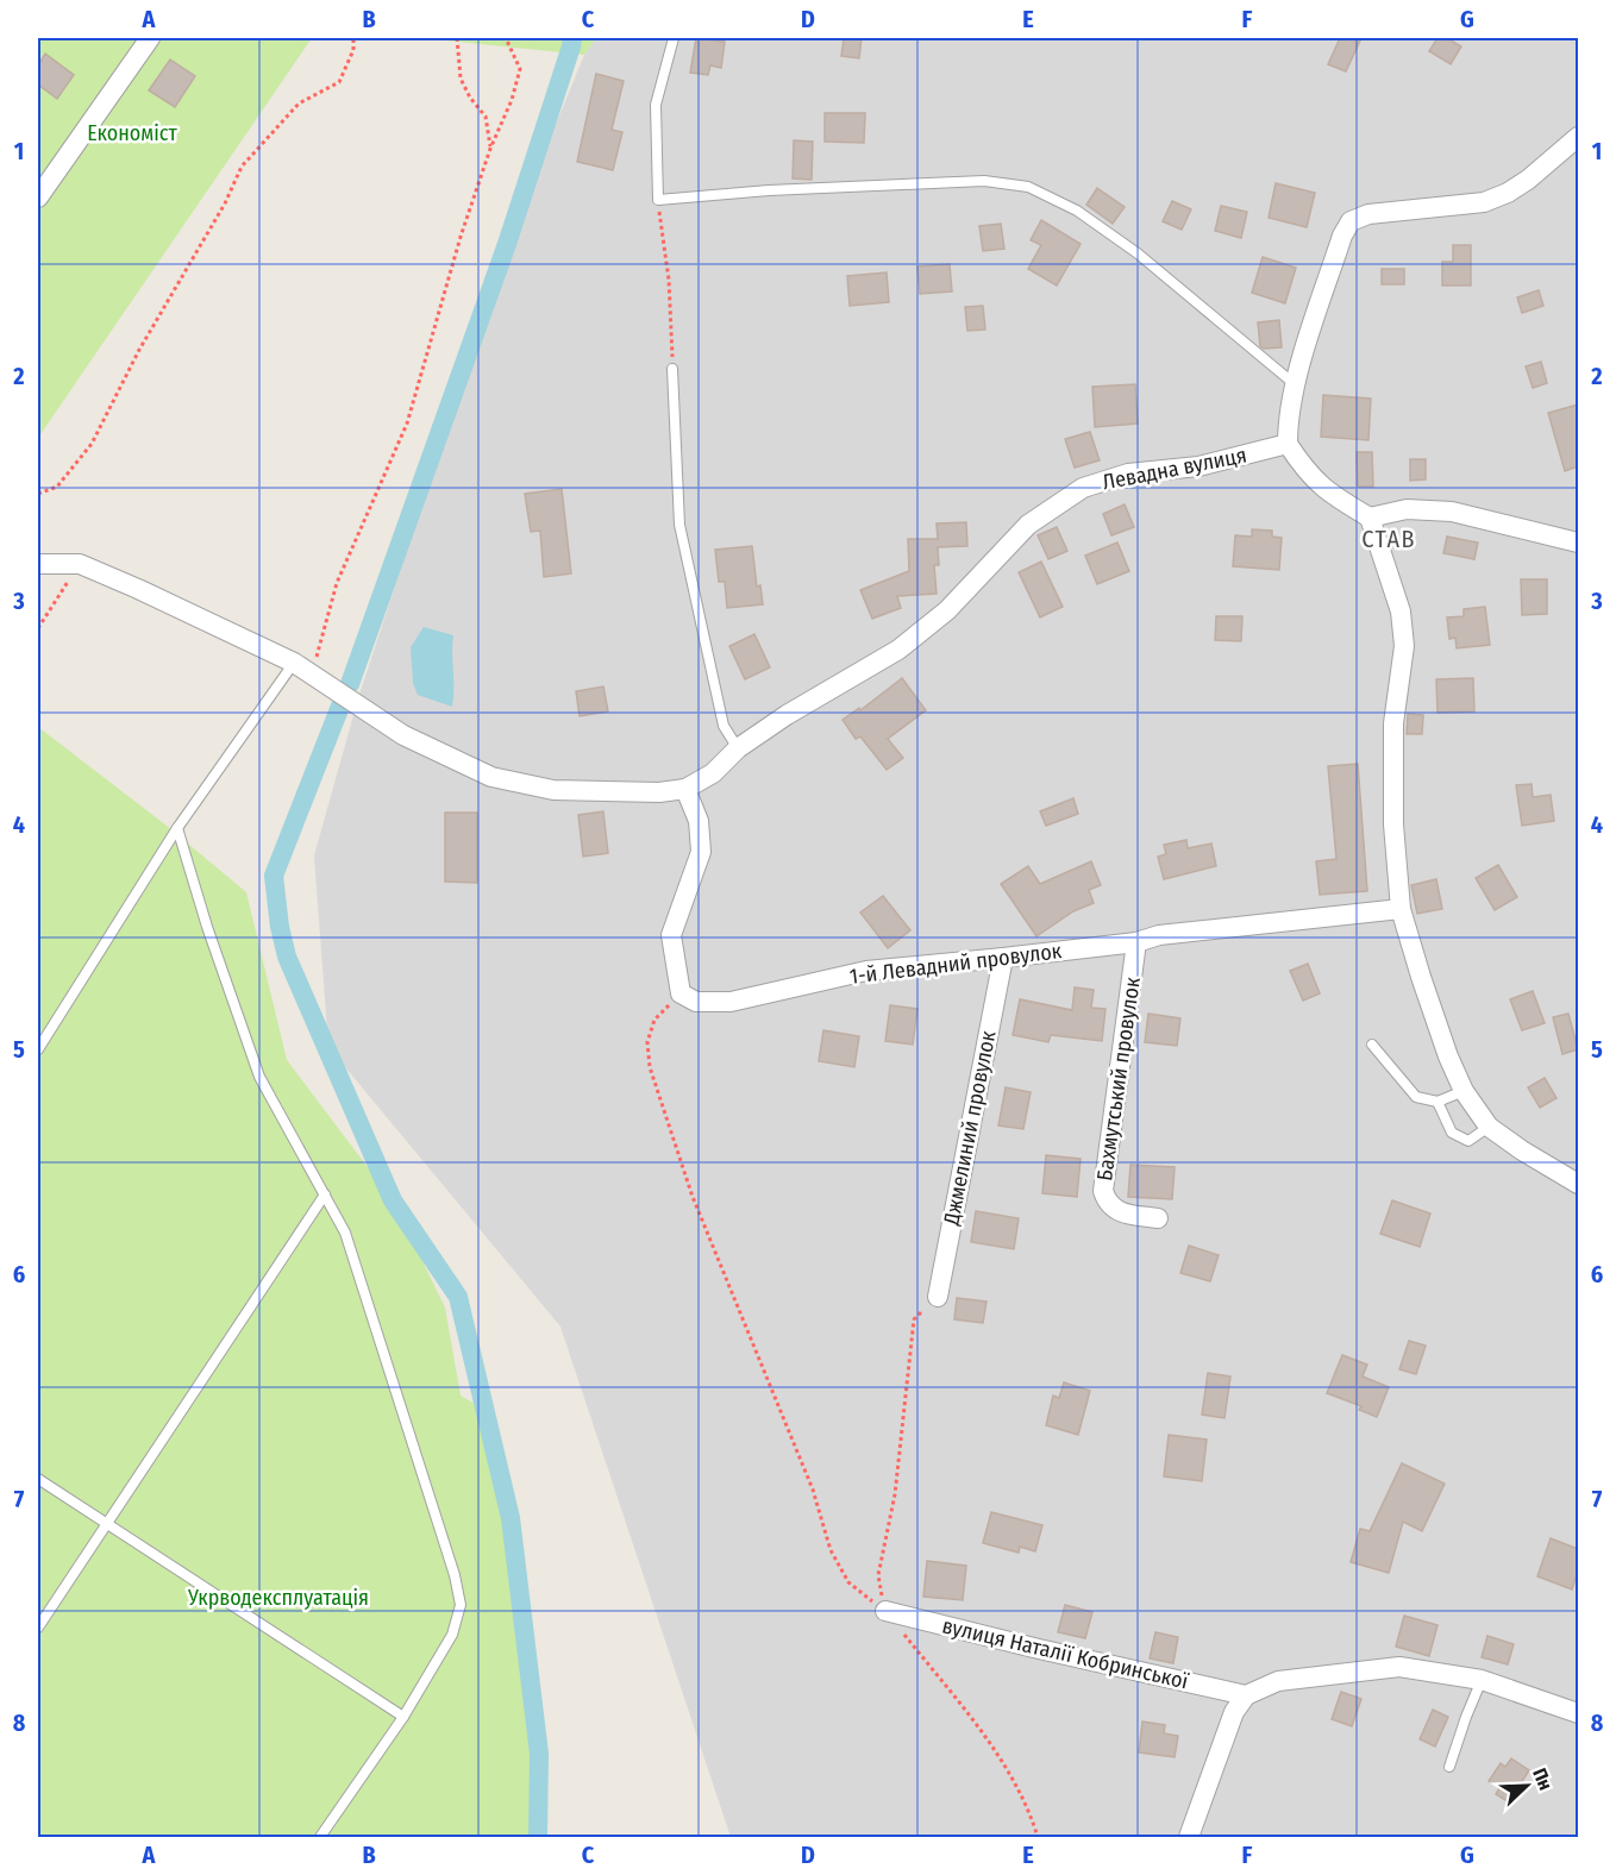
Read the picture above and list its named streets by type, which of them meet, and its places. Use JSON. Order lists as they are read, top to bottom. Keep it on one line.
{"streets":{"street":["Левадна вулиця","1-й Левадний провулок","Бахмутський провулок","Джмелиний провулок","вулиця Наталії Кобринської"]},"crossings":[["1-й Левадний провулок","Бахмутський провулок"],["1-й Левадний провулок","Джмелиний провулок"]],"districts":["СТАВ"],"parks":["Економіст","Укрводексплуатація"],"north":"top right","grid":{"columns":["A","B","C","D","E","F","G"],"rows":["1","2","3","4","5","6","7","8"]}}
